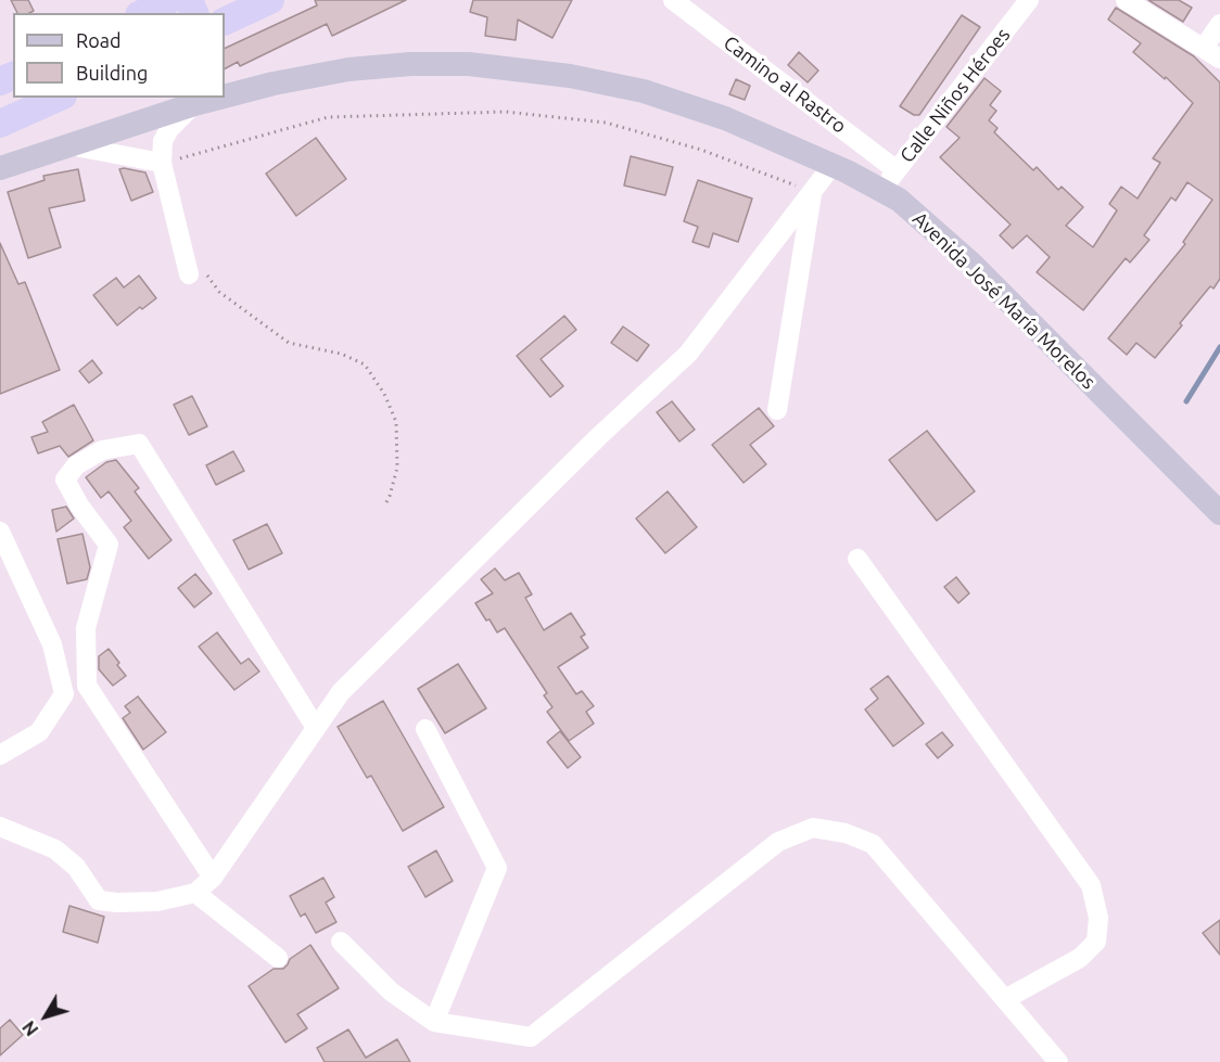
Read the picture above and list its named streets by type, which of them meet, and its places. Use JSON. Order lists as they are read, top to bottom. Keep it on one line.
{"streets":{"main road":["Avenida José María Morelos"],"street":["Camino al Rastro","Calle Niños Héroes"]},"crossings":[["Camino al Rastro","Calle Niños Héroes"],["Calle Niños Héroes","Avenida José María Morelos"]],"legend":["Road","Building"],"north":"bottom left"}
